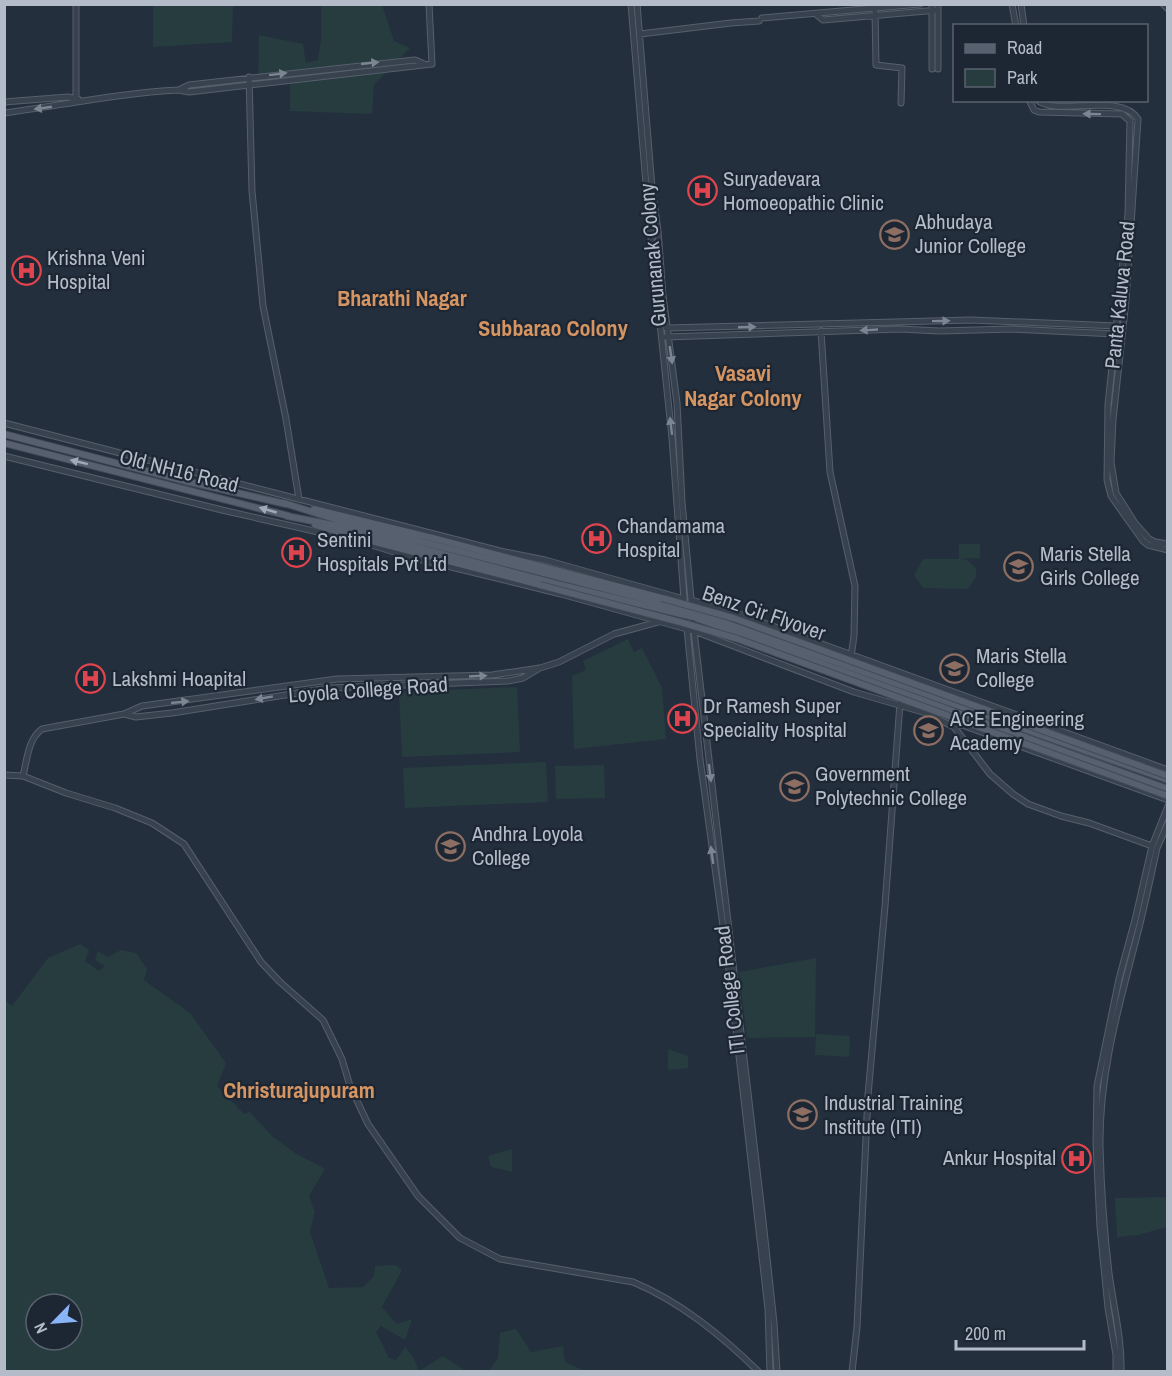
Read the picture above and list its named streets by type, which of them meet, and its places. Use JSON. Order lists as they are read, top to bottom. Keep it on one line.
{"streets":{"main road":["Old NH16 Road","Benz Cir Flyover"],"street":["Gurunanak Colony","Panta Kaluva Road","Loyola College Road","ITI College Road"]},"crossings":[["Old NH16 Road","Benz Cir Flyover"]],"districts":["Bharathi Nagar","Subbarao Colony","Vasavi Nagar Colony","Christurajupuram"],"places":{"hospital":["Suryadevara Homoeopathic Clinic","Krishna Veni Hospital","Chandamama Hospital","Sentini Hospitals Pvt Ltd","Lakshmi Hoapital","Dr Ramesh Super Speciality Hospital","Ankur Hospital"],"school or university":["Abhudaya Junior College","Maris Stella Girls College","Maris Stella College","ACE Engineering Academy","Government Polytechnic College","Andhra Loyola College","Industrial Training Institute (ITI)"]},"legend":["Road","Park"],"scale_bar":"200 m","north":"bottom left"}
